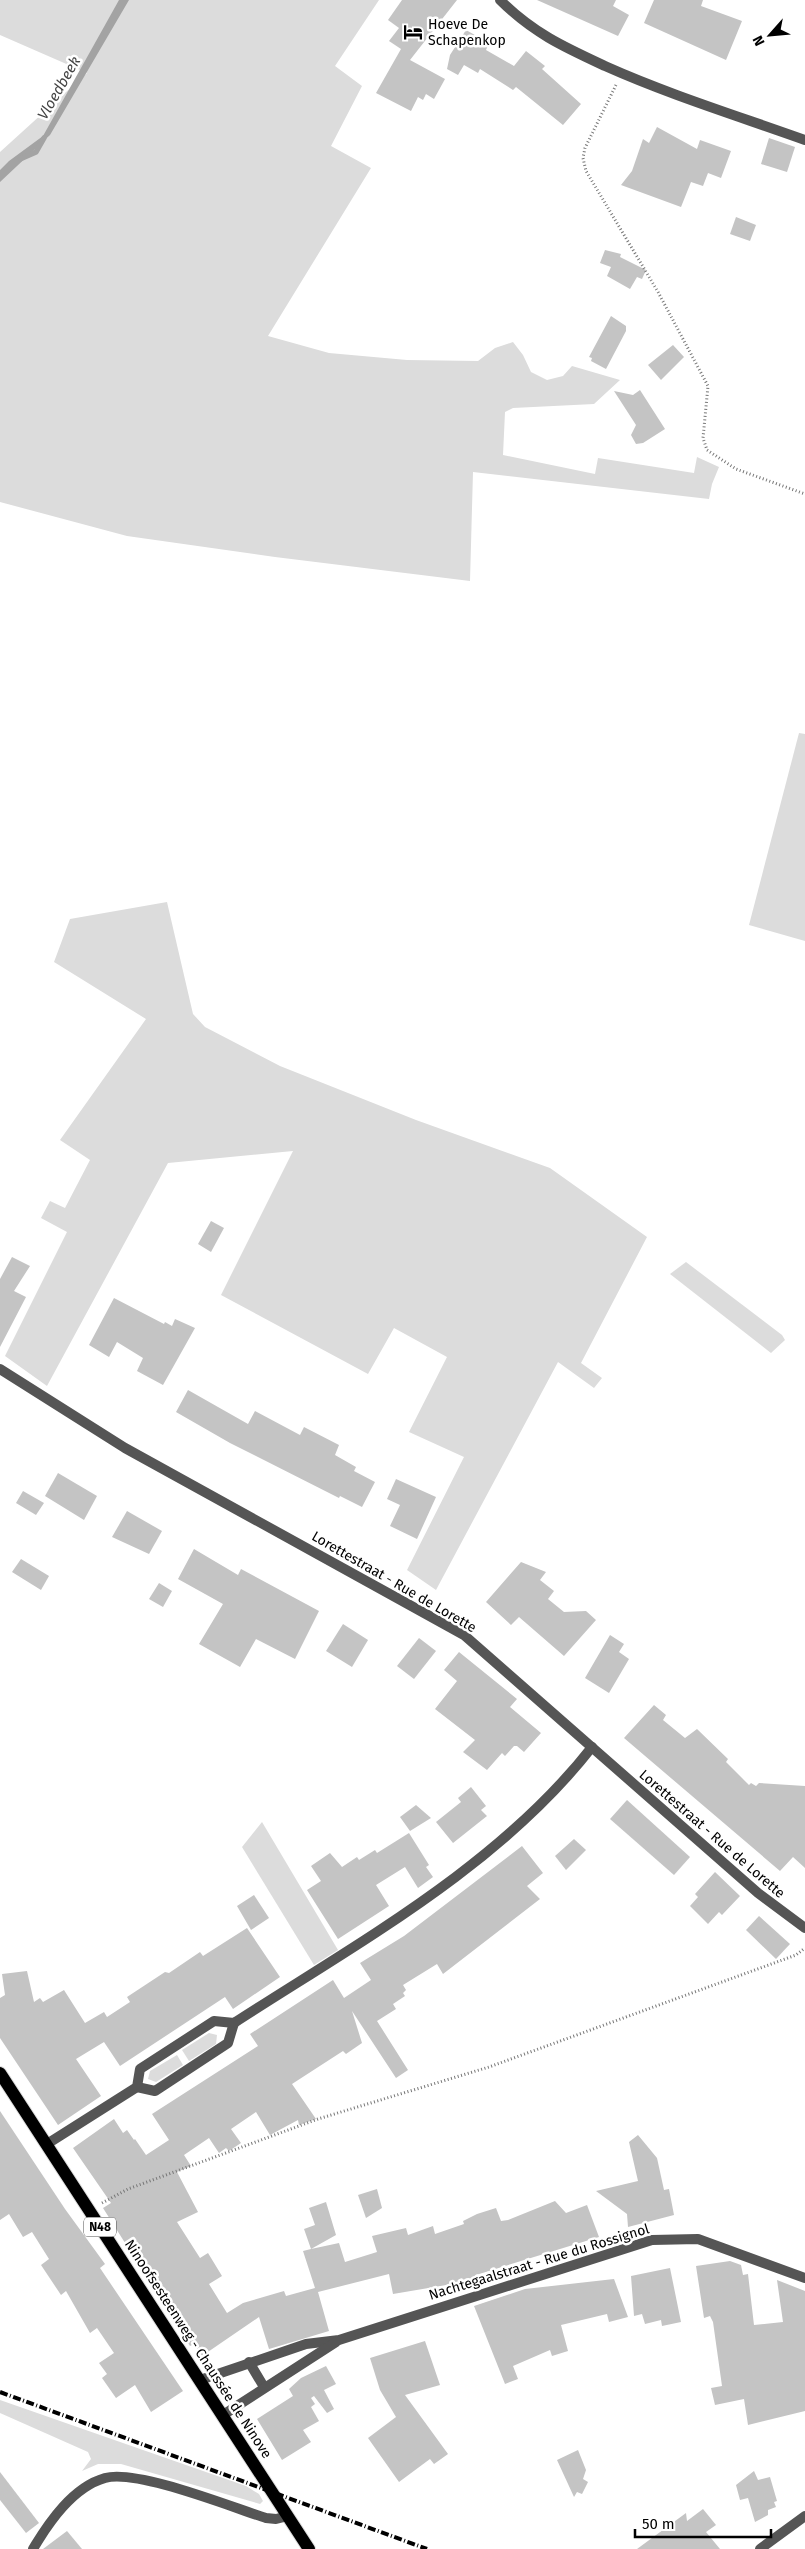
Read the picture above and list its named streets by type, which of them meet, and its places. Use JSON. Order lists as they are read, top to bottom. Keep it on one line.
{"streets":{"main road":["N48","Ninoofsesteenweg - Chaussée de Ninove"],"street":["Lorettestraat - Rue de Lorette","Nachtegaalstraat - Rue du Rossignol"]},"crossings":[["N48","Ninoofsesteenweg - Chaussée de Ninove"],["Nachtegaalstraat - Rue du Rossignol","Ninoofsesteenweg - Chaussée de Ninove"]],"water":["Vloedbeek"],"places":{"hotel":["Hoeve De Schapenkop"]},"scale_bar":"50 m","north":"bottom left"}
